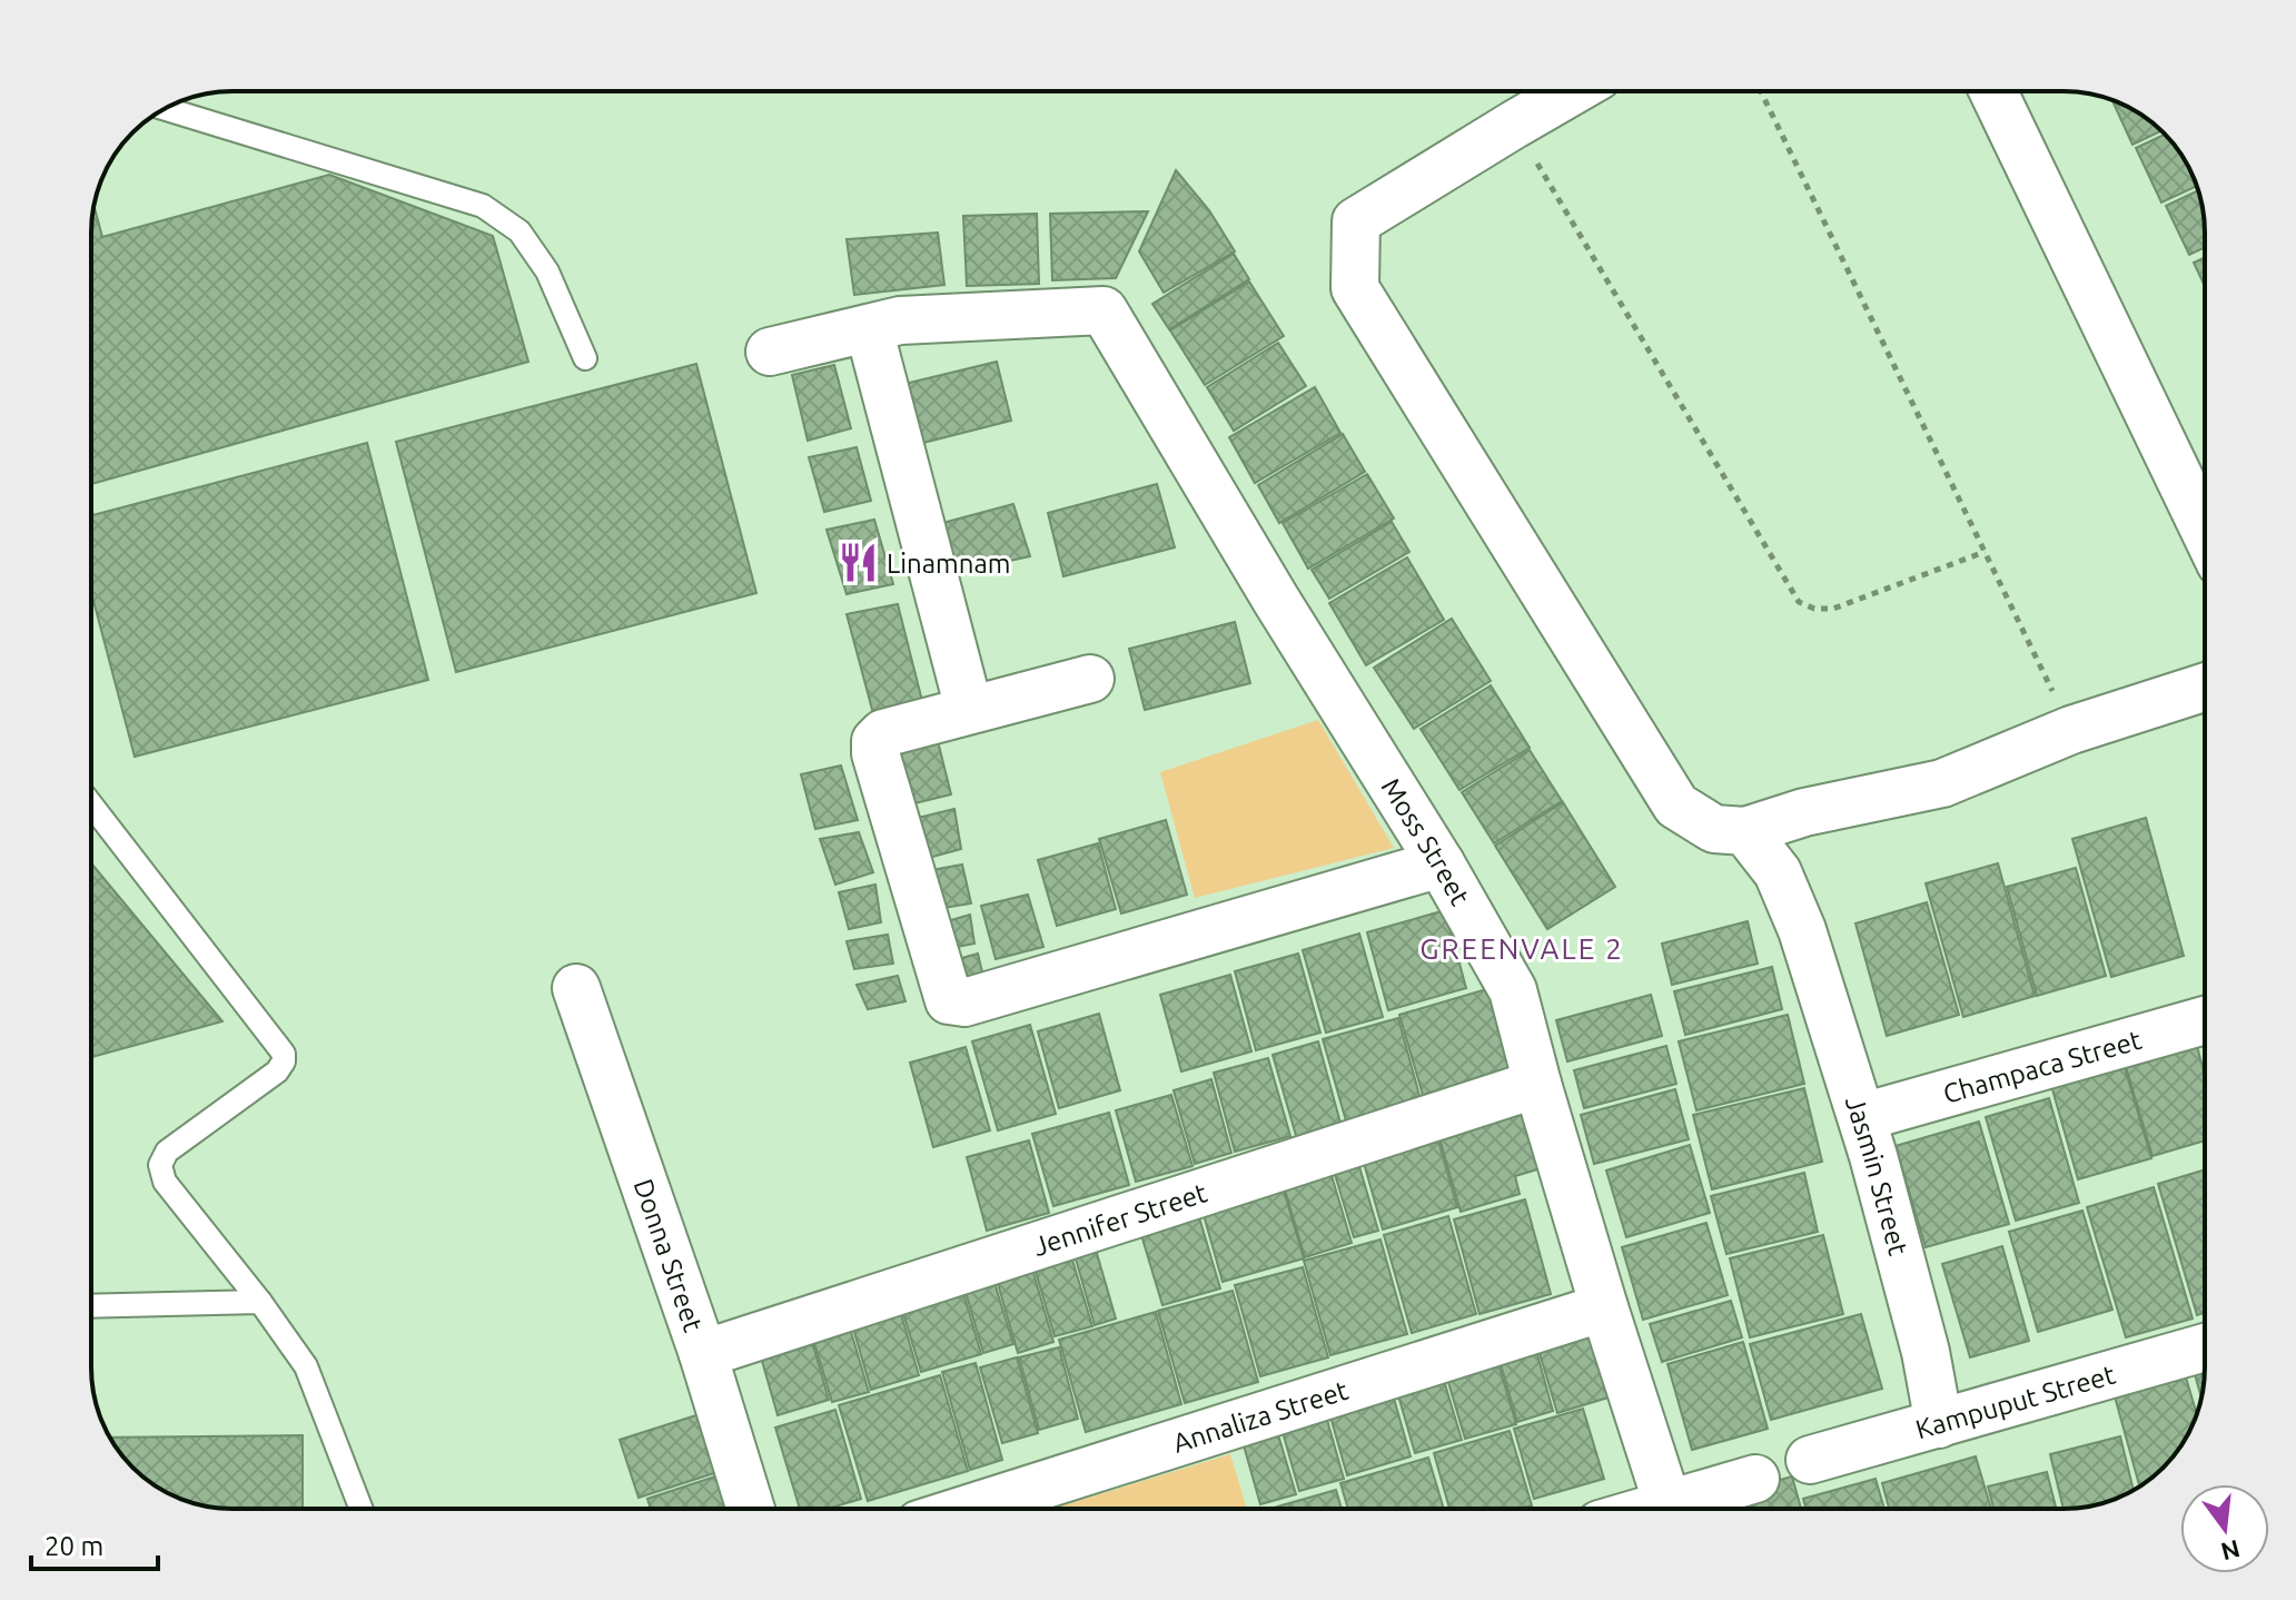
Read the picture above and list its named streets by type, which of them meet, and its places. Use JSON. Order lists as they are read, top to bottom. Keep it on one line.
{"streets":{"street":["Moss Street","Champaca Street","Jasmin Street","Jennifer Street","Donna Street","Kampuput Street","Annaliza Street"]},"crossings":[["Moss Street","Jennifer Street"],["Moss Street","Annaliza Street"],["Champaca Street","Jasmin Street"],["Jasmin Street","Kampuput Street"],["Jennifer Street","Donna Street"]],"districts":["GREENVALE 2"],"places":{"restaurant":["Linamnam"]},"scale_bar":"20 m","north":"bottom"}
